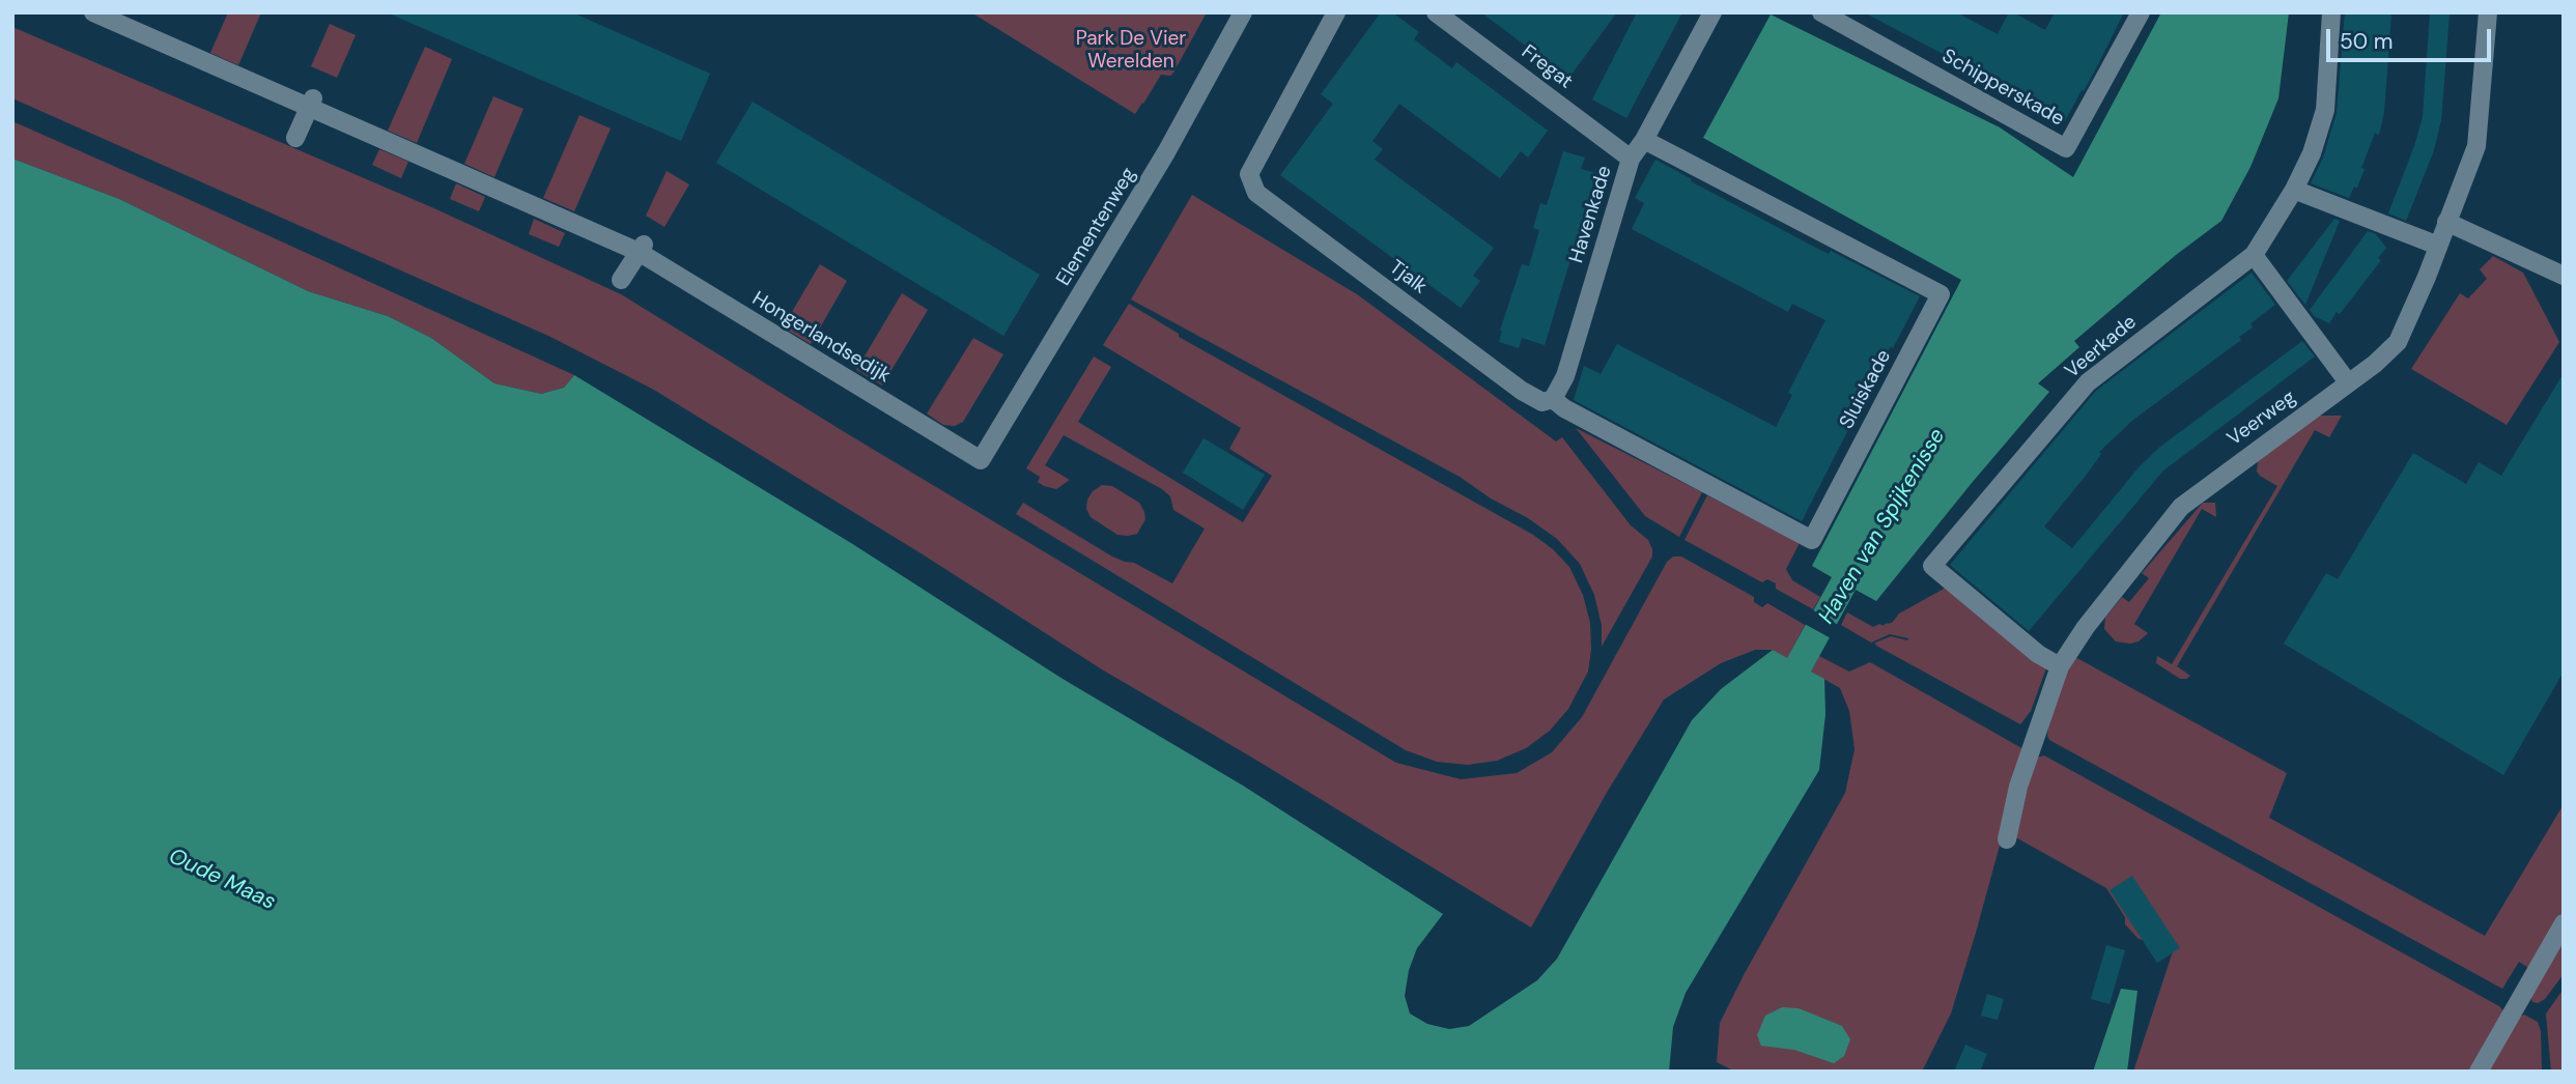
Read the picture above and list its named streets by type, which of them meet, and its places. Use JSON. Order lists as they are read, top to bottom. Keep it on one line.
{"streets":{"street":["Fregat","Schipperskade","Havenkade","Elementenweg","Tjalk","Hongerlandsedijk","Veerkade","Sluiskade","Veerweg"]},"crossings":[["Fregat","Havenkade"],["Havenkade","Tjalk"],["Havenkade","Sluiskade"],["Elementenweg","Hongerlandsedijk"],["Tjalk","Sluiskade"],["Veerkade","Veerweg"]],"water":["Haven van Spijkenisse","Oude Maas"],"parks":["Park De Vier Werelden"],"scale_bar":"50 m"}
